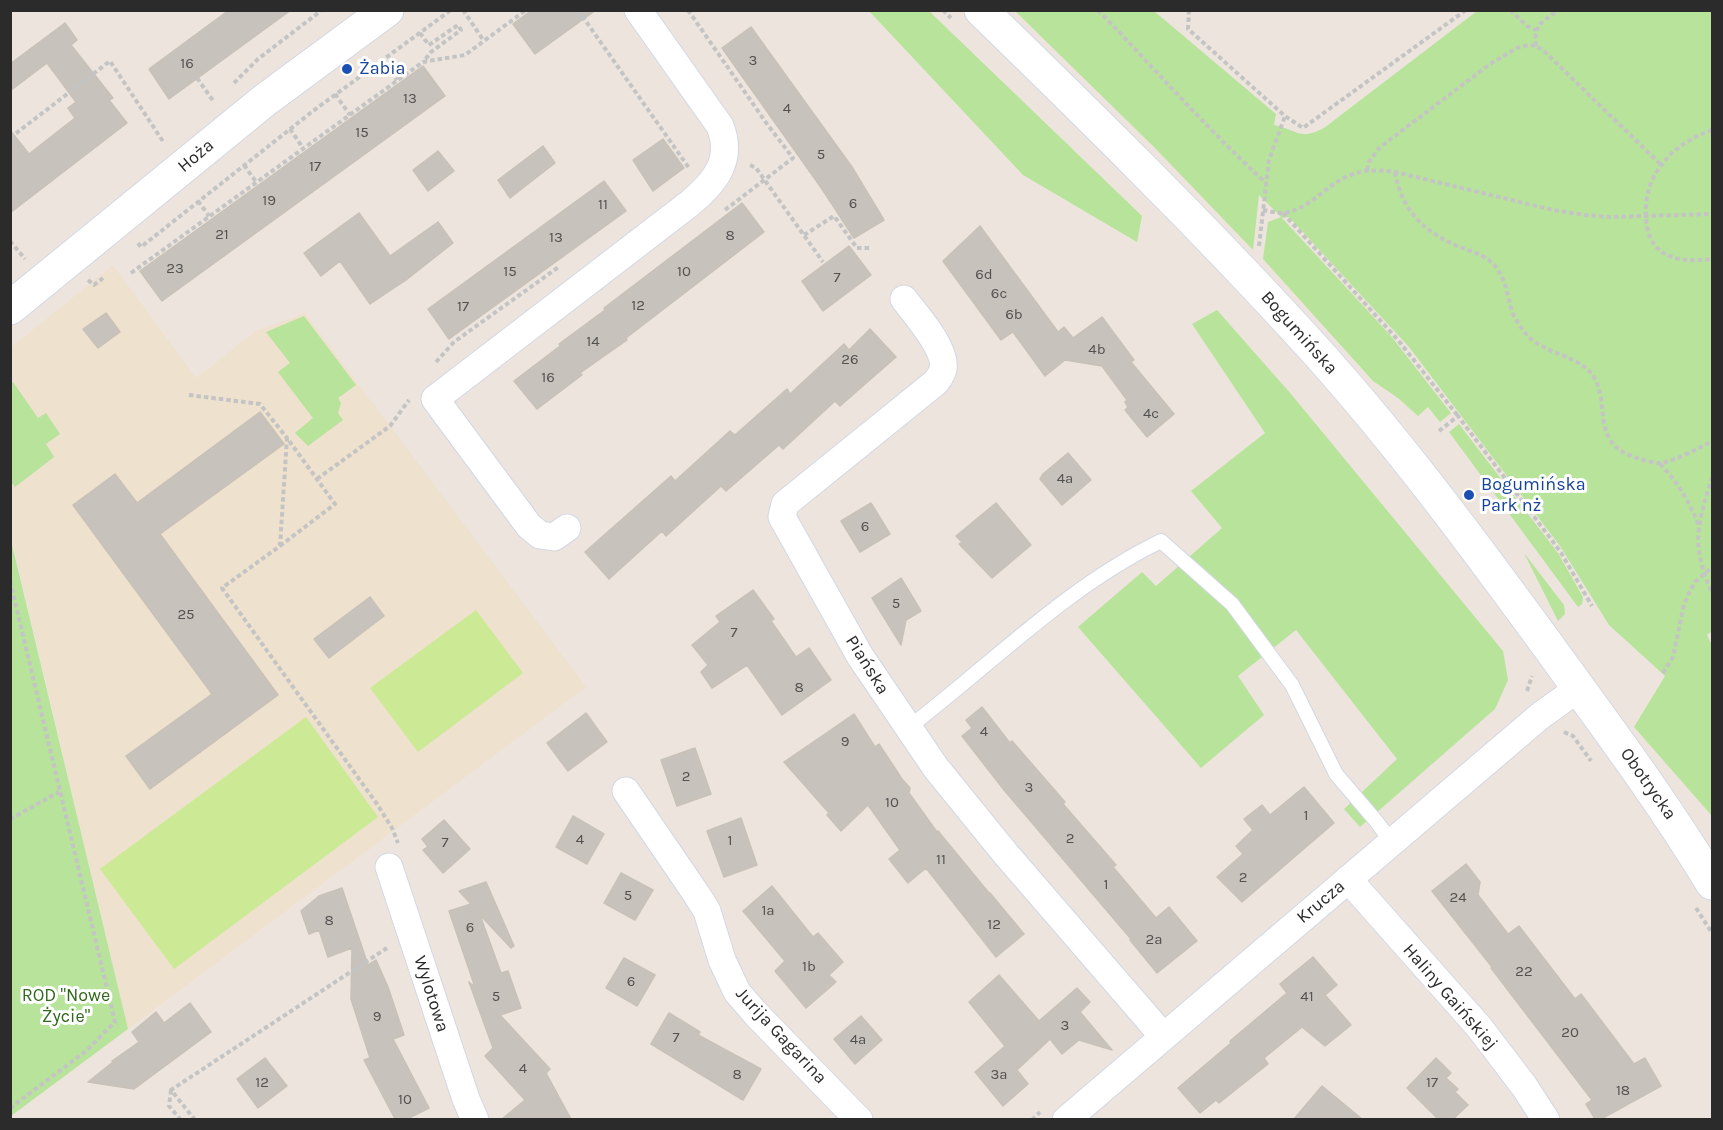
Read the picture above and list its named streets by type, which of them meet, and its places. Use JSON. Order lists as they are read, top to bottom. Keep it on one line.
{"streets":{"street":["Hoża","Bogumińska","Piańska","Obotrycka","Krucza","Wylotowa","Haliny Gaińskiej","Jurija Gagarina"]},"crossings":[["Bogumińska","Obotrycka"],["Bogumińska","Krucza"],["Piańska","Krucza"],["Obotrycka","Krucza"],["Krucza","Haliny Gaińskiej"]],"parks":["ROD \"Nowe Życie\""],"places":["Żabia","Bogumińska Park nż"],"house_numbers":["3","16","13","4","15","5","17","19","6","11","21","8","13","23","15","10","6d","7","6c","12","17","6b","14","4b","26","16","4c","4a","6","5","25","7","8","4","9","2","3","10","1","2","4","1","7","11","2","1","5","24","1a","8","12","6","2a","1b","22","6","5","41","9","3","20","7","4a","4","8","3a","12","17","18","10"]}
